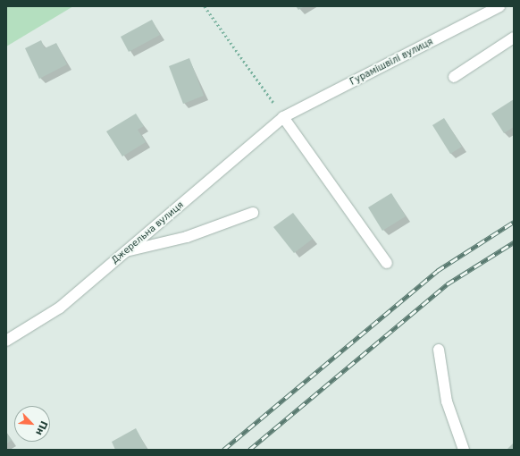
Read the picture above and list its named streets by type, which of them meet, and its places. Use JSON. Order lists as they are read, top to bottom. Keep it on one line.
{"streets":{"street":["Гурамішвілі вулиця","Джерельна вулиця"]},"crossings":[["Гурамішвілі вулиця","Джерельна вулиця"]],"north":"bottom right"}
